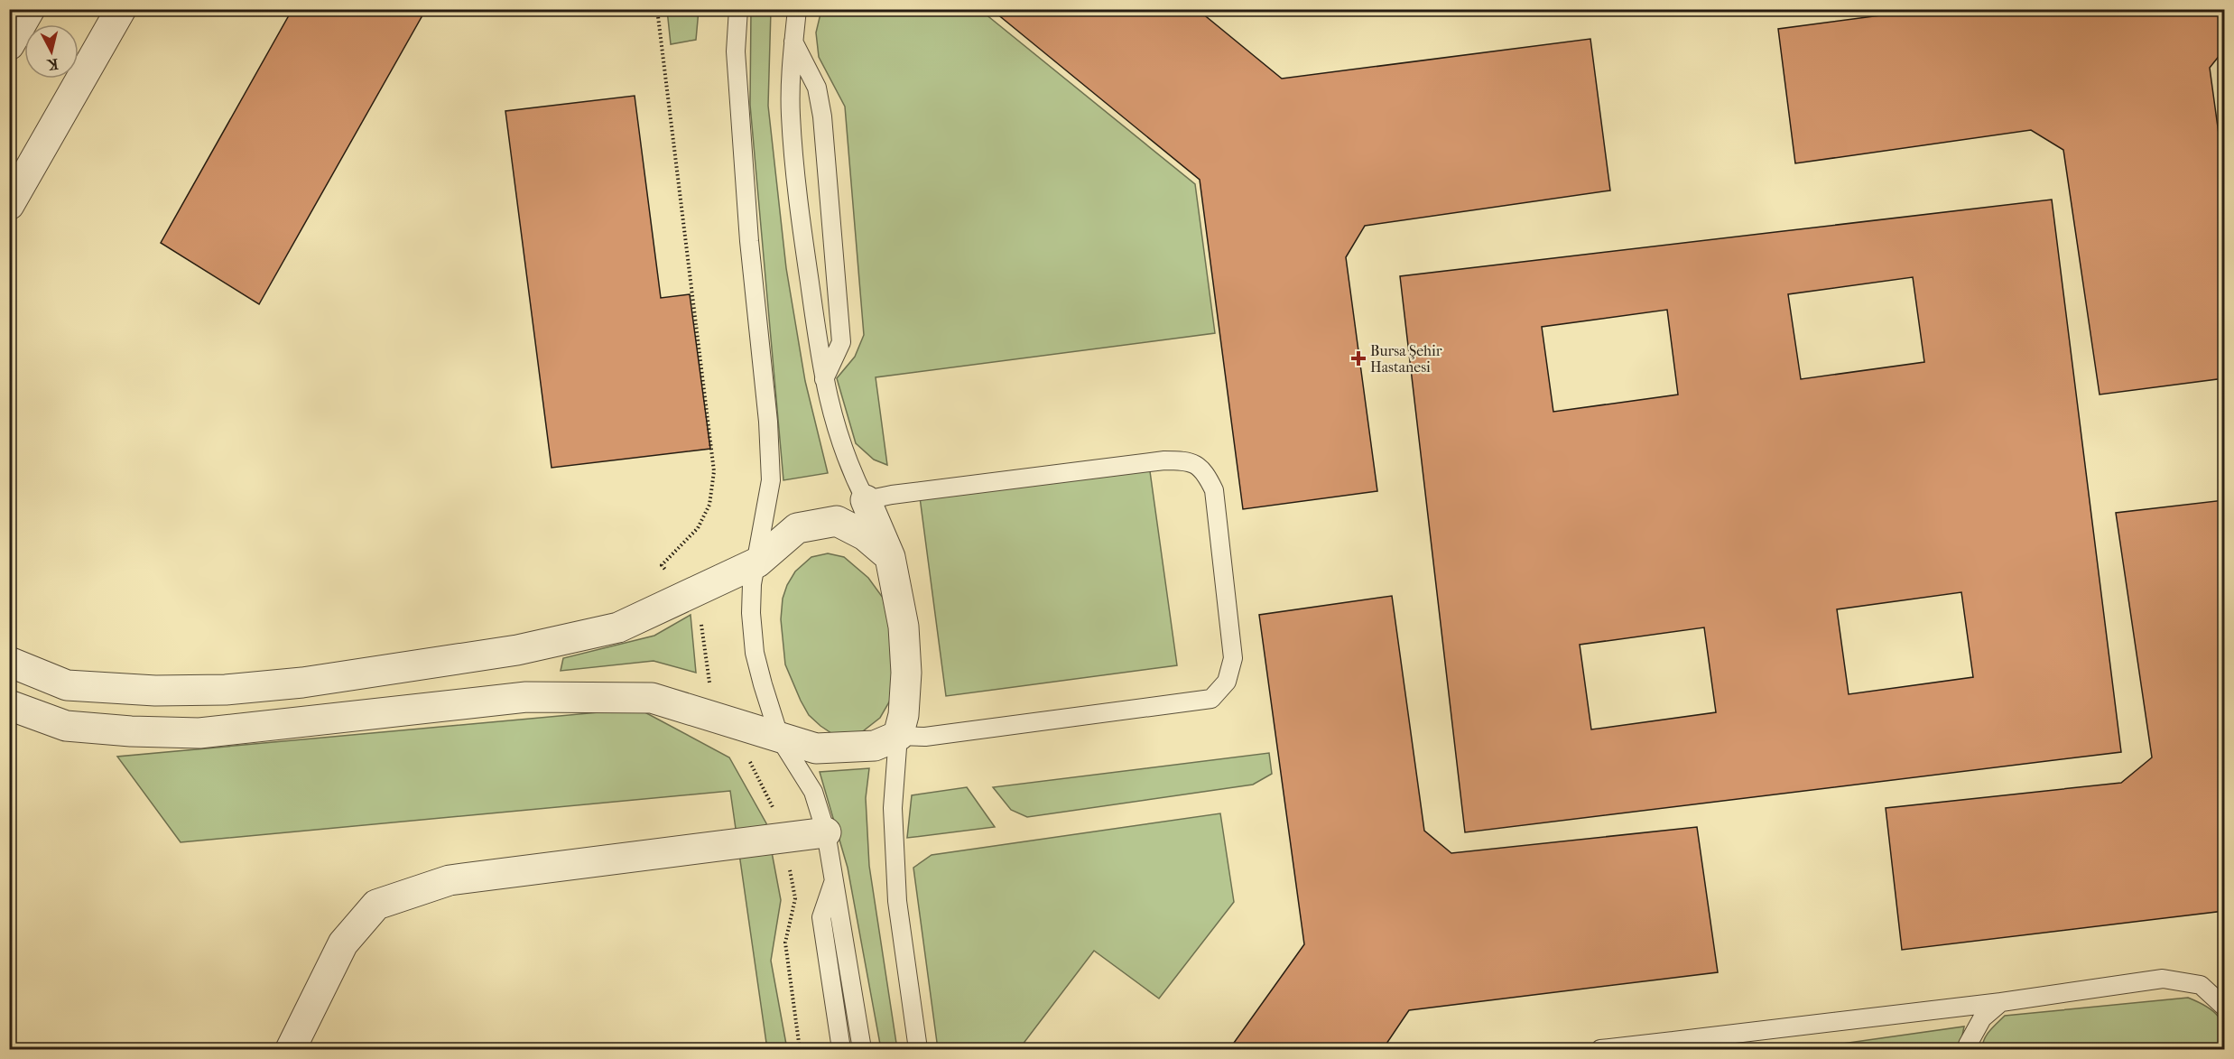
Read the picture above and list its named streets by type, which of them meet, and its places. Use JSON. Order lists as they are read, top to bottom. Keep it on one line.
{"places":{"health":["Bursa Şehir Hastanesi"]},"north":"bottom"}
